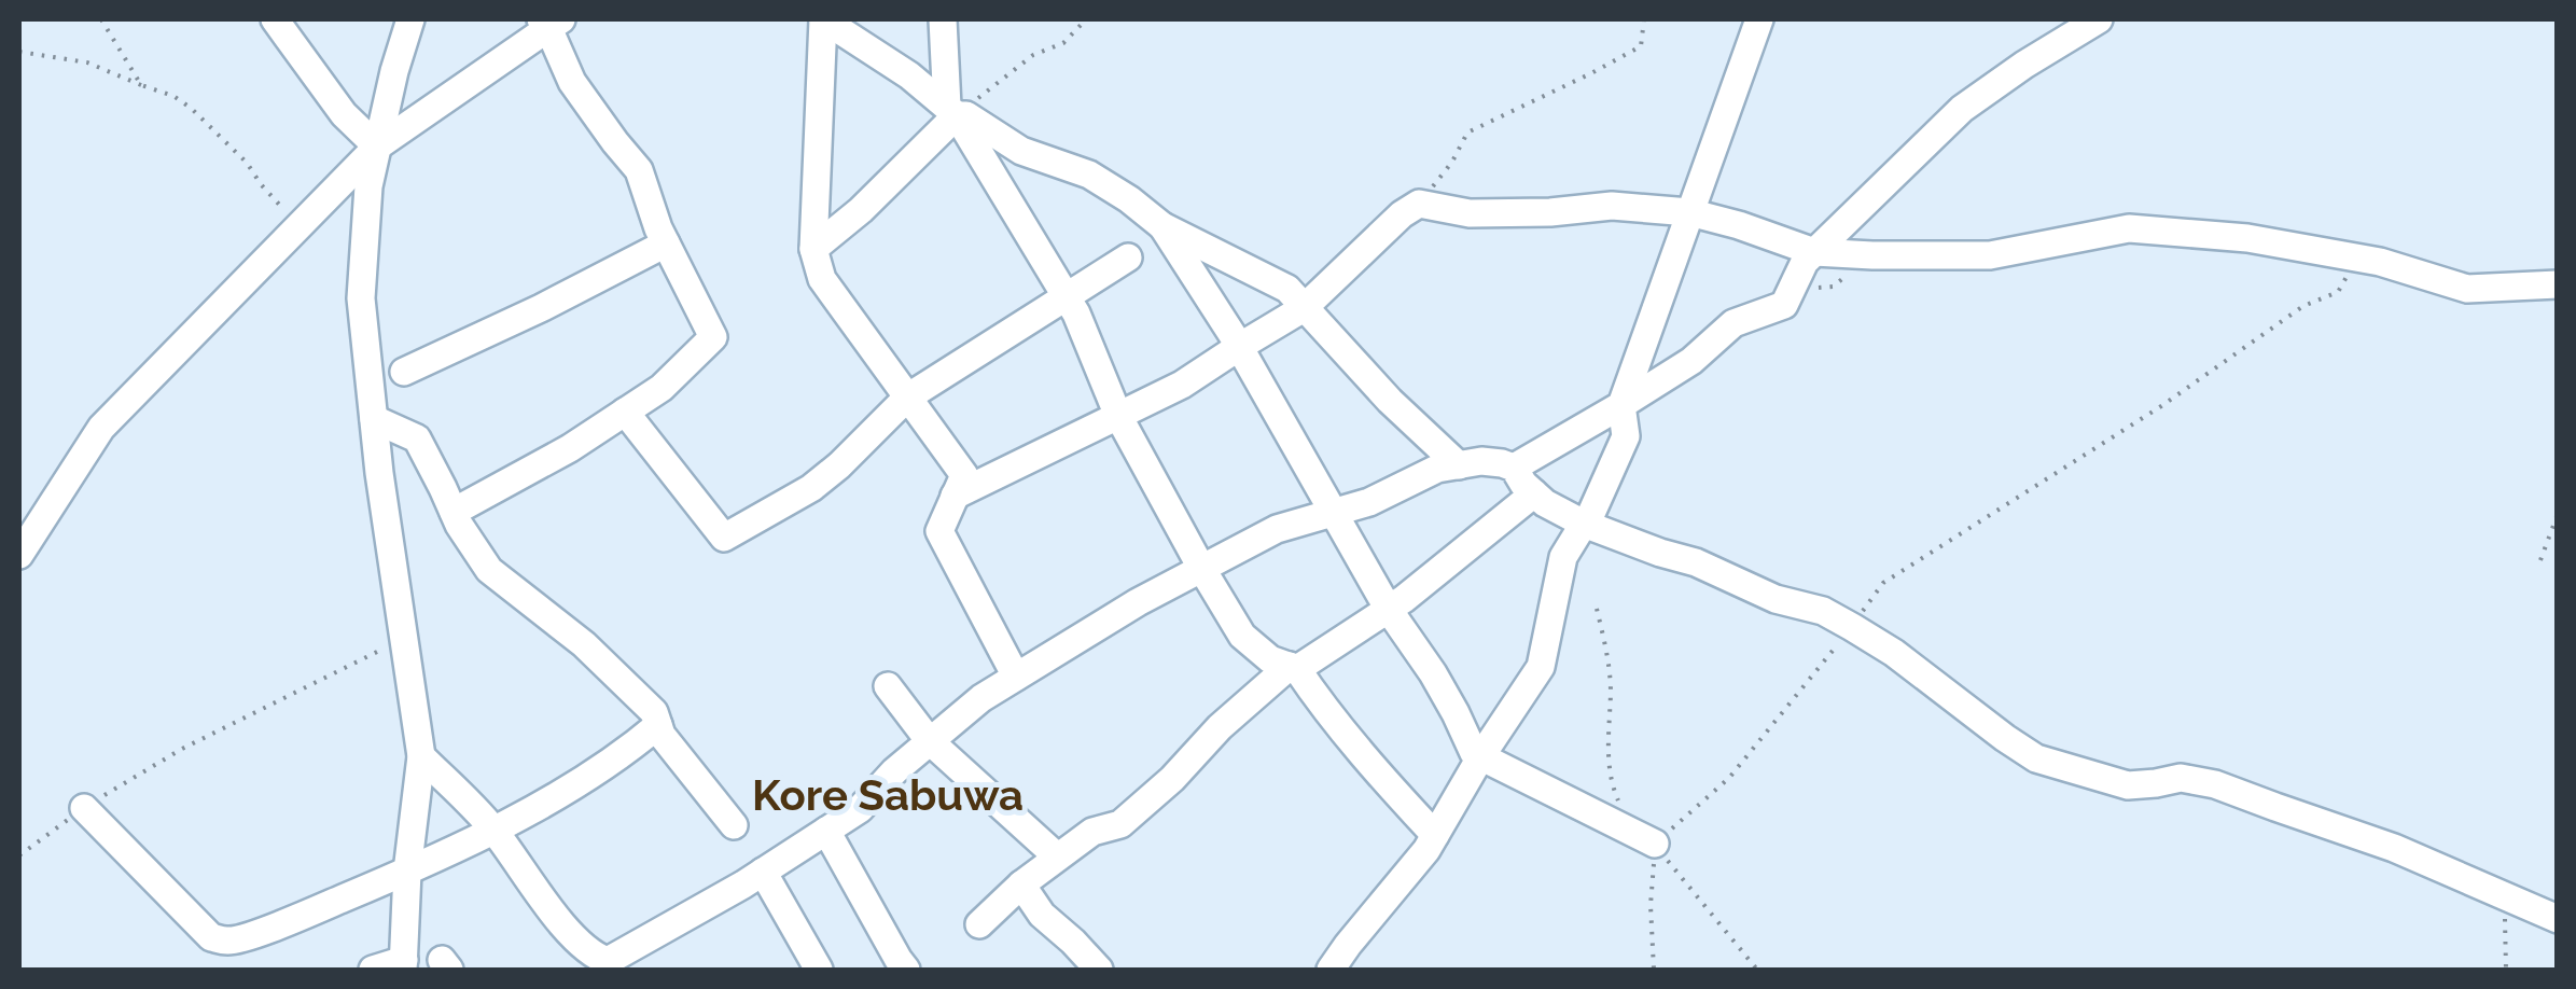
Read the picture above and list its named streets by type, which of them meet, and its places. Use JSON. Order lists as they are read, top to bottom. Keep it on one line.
{"districts":["Kore Sabuwa"]}
